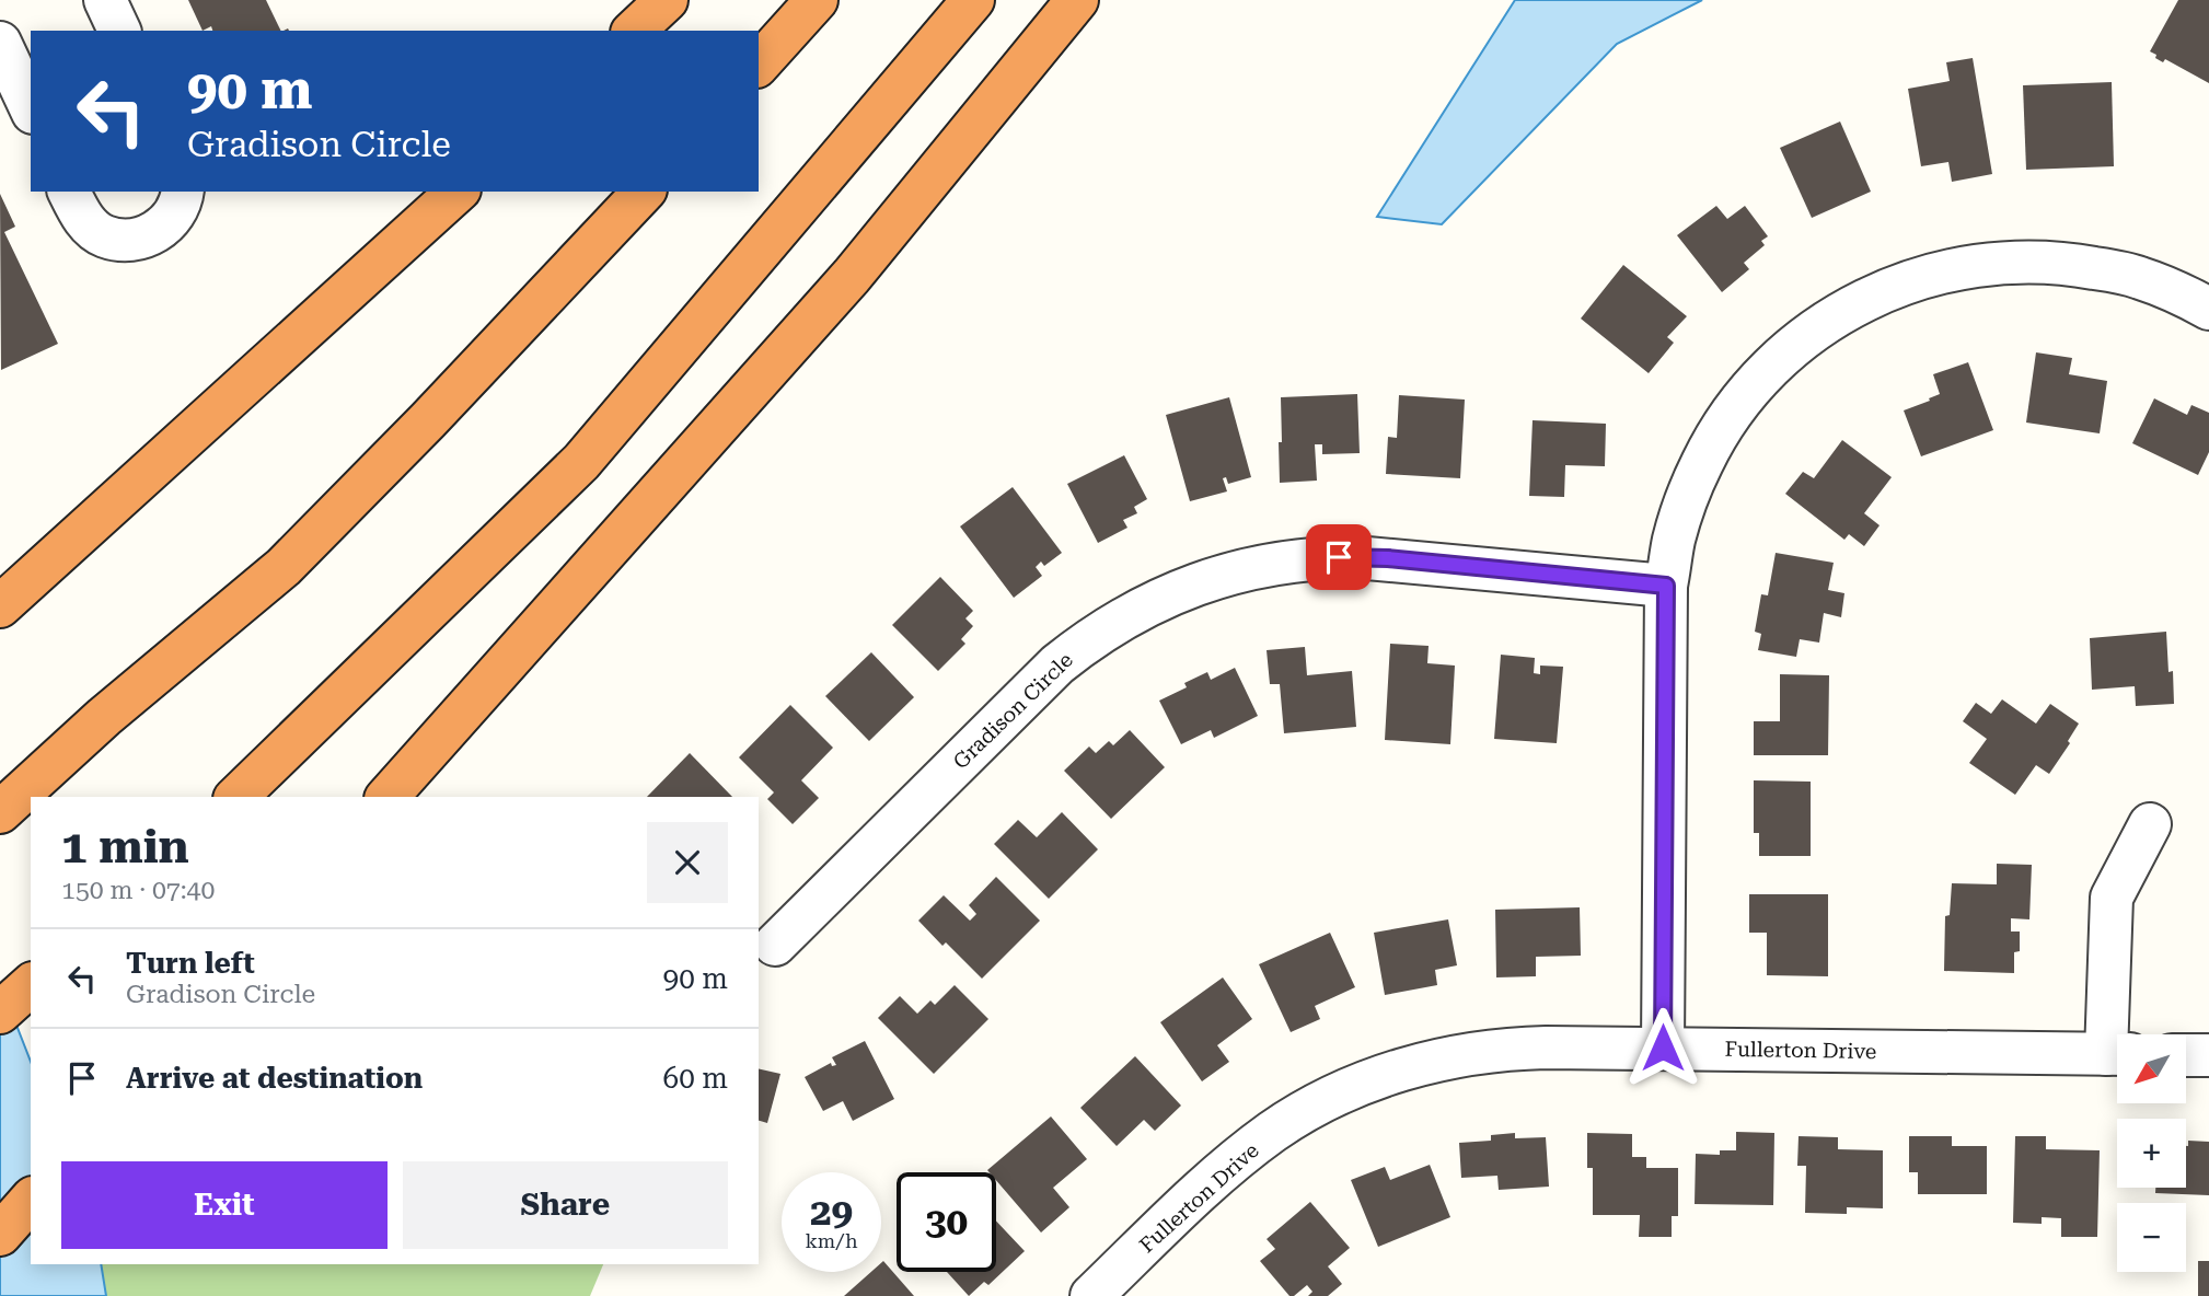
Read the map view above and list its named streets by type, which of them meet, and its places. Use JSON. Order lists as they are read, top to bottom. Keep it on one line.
{"streets":{"street":["Gradison Circle","Fullerton Drive"]},"north":"bottom left","page":{"turn":["90 m","Gradison Circle"],"heading":["1 min","150 m · 07:40"],"list":[{"name":"Turn left","note":"Gradison Circle","value":"90 m"},{"name":"Arrive at destination","value":"60 m"}],"map_buttons":["+","−"],"buttons":["Exit","Share"],"speed":"29 km/h","limit":"30"}}
